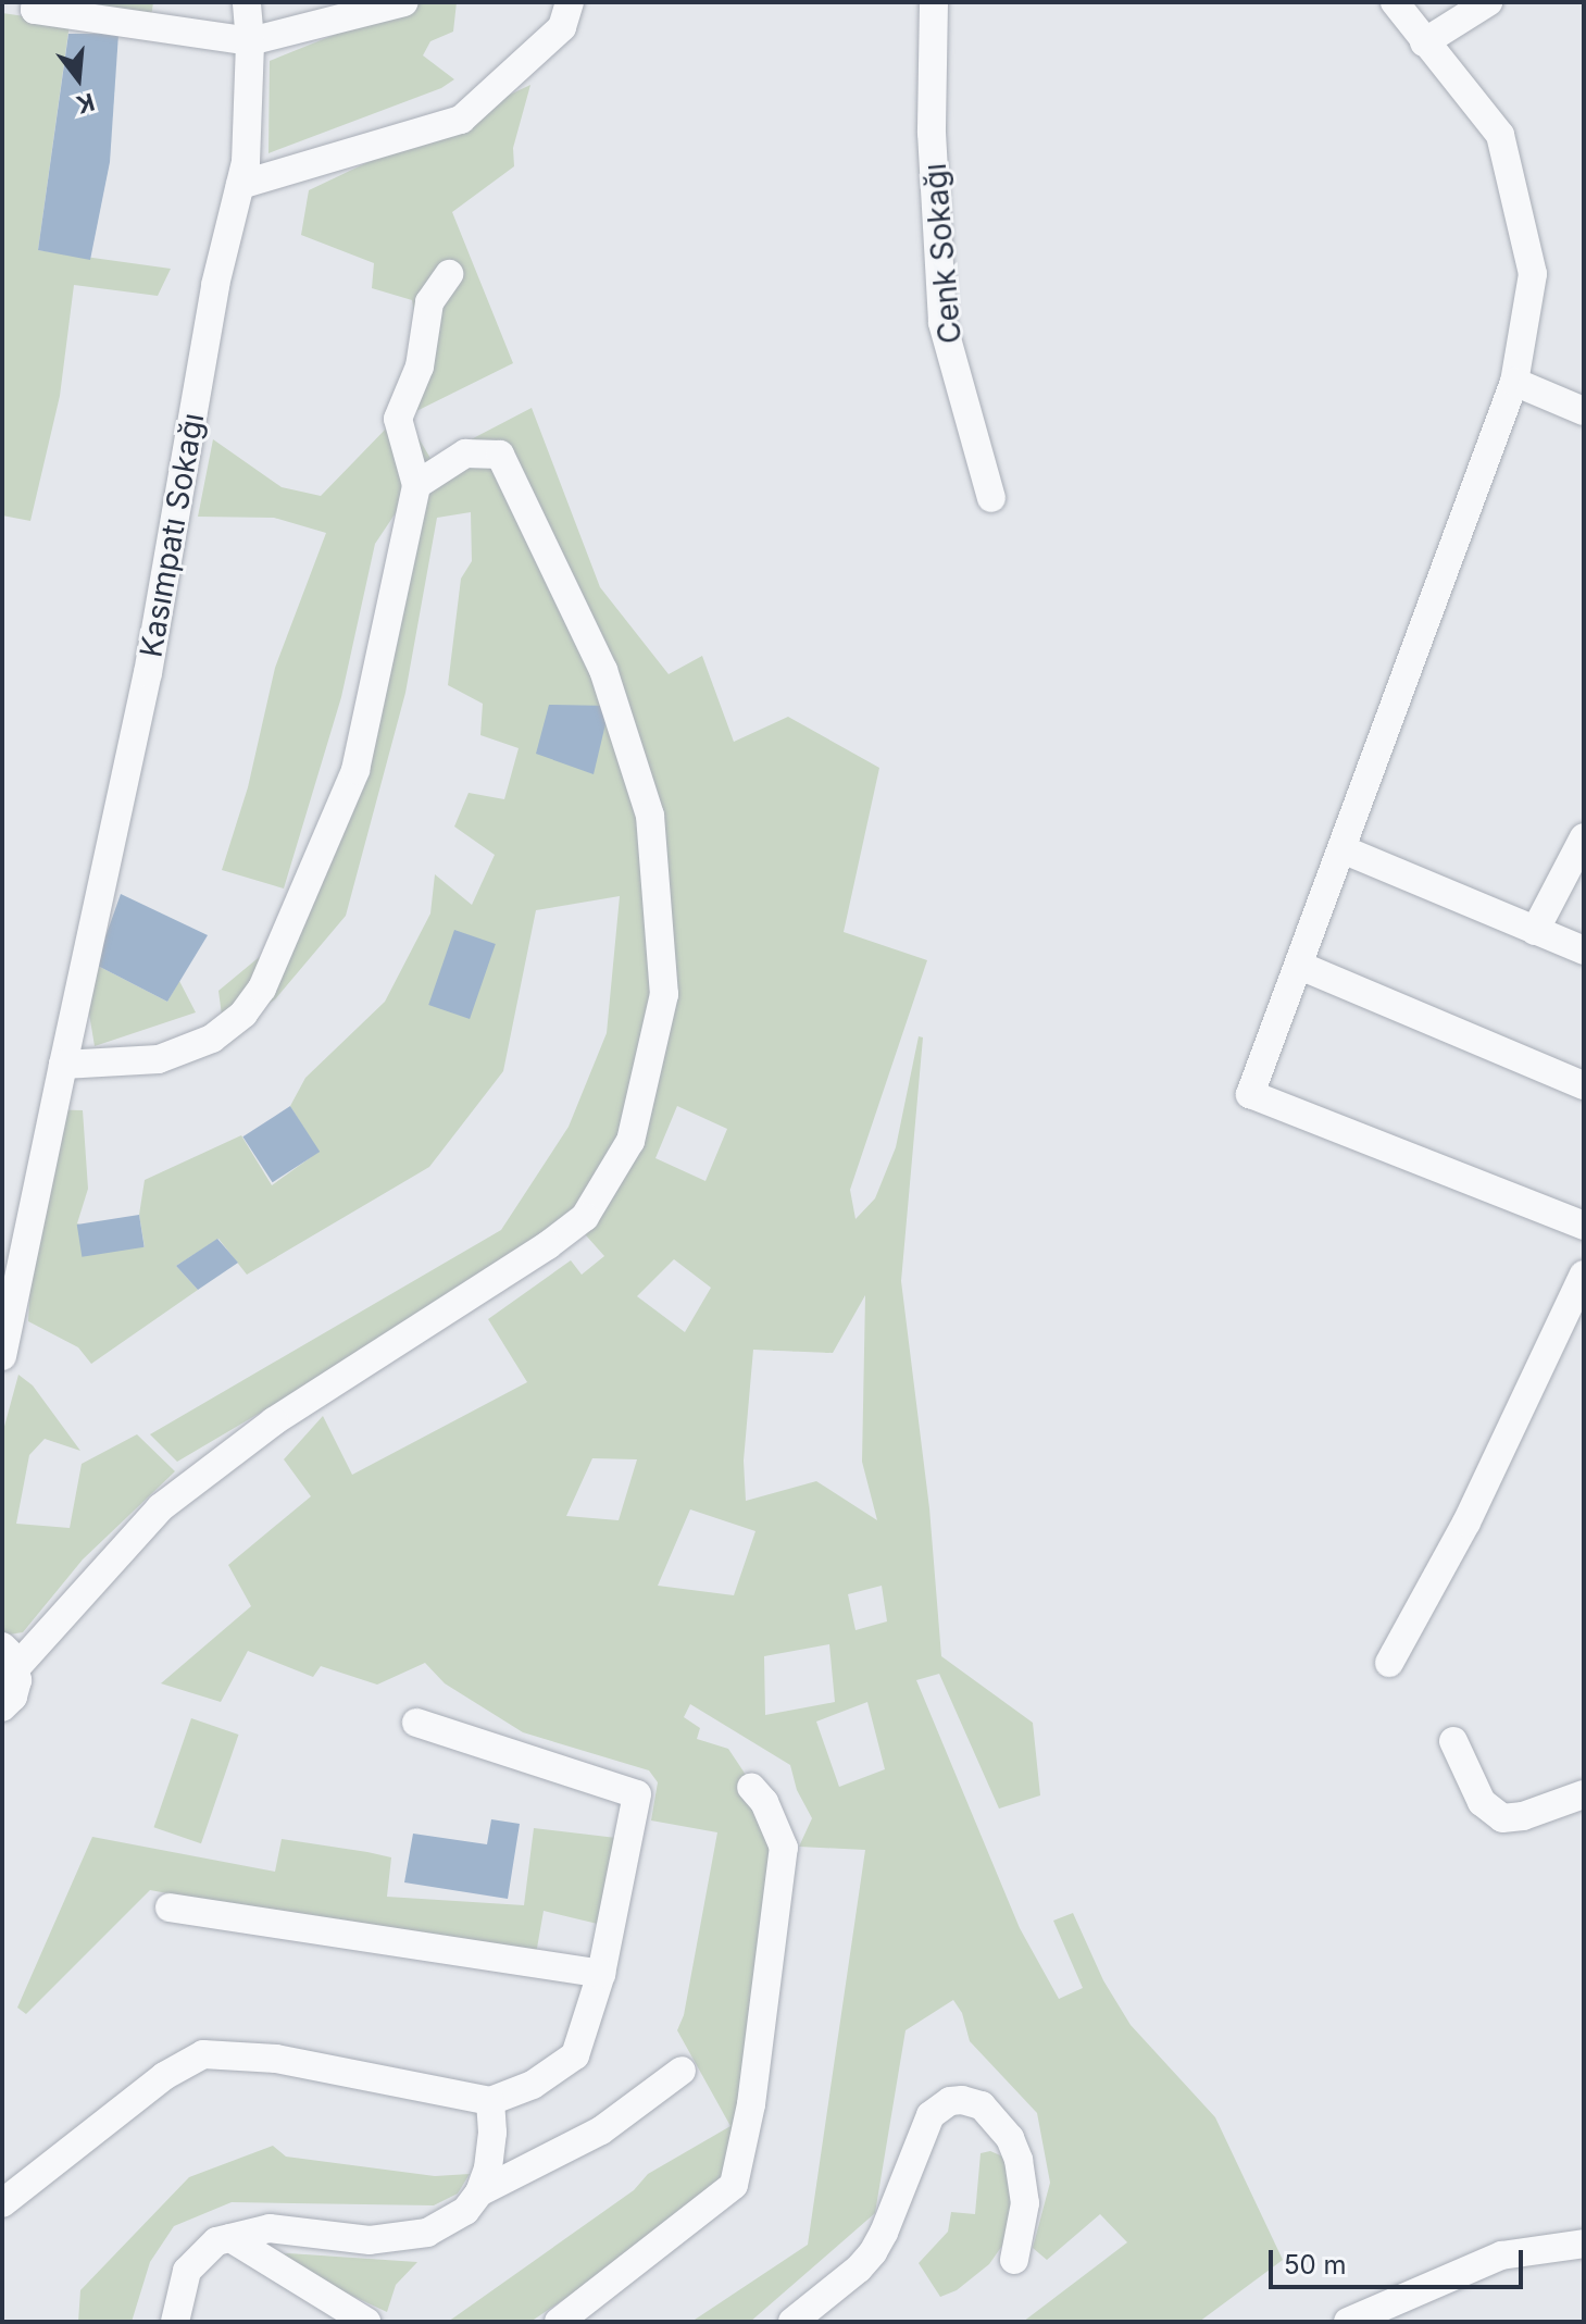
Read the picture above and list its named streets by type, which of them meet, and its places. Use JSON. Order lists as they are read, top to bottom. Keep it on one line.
{"streets":{"street":["Cenk Sokağı","Kasımpatı Sokağı"]},"scale_bar":"50 m","north":"bottom"}
